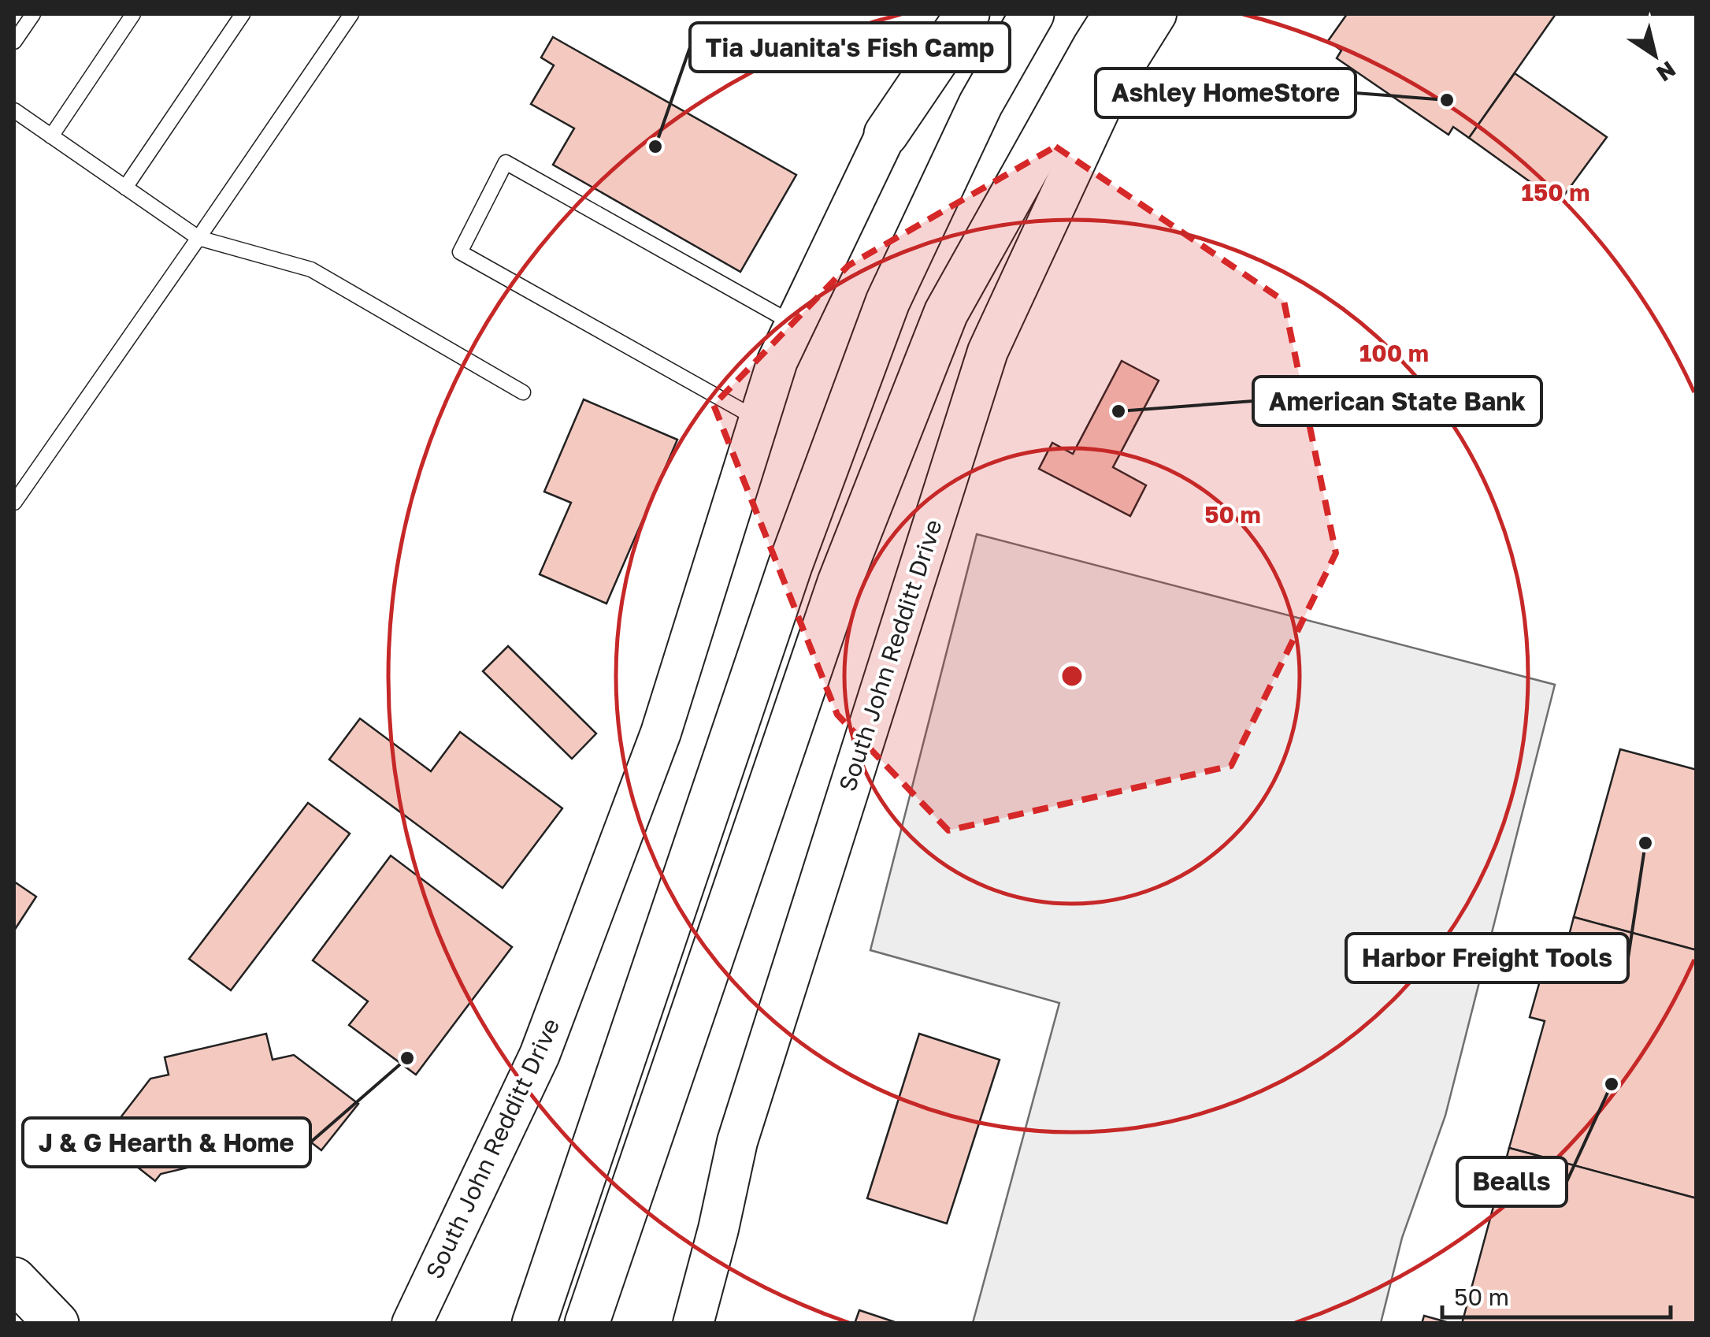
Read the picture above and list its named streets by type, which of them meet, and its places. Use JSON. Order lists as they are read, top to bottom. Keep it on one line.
{"streets":{"main road":["South John Redditt Drive"]},"places":["Ashley HomeStore","Tia Juanita's Fish Camp","American State Bank","Harbor Freight Tools","J & G Hearth & Home","Bealls"],"scale_bar":"50 m","north":"bottom right","rings":["150 m","100 m","50 m"]}
